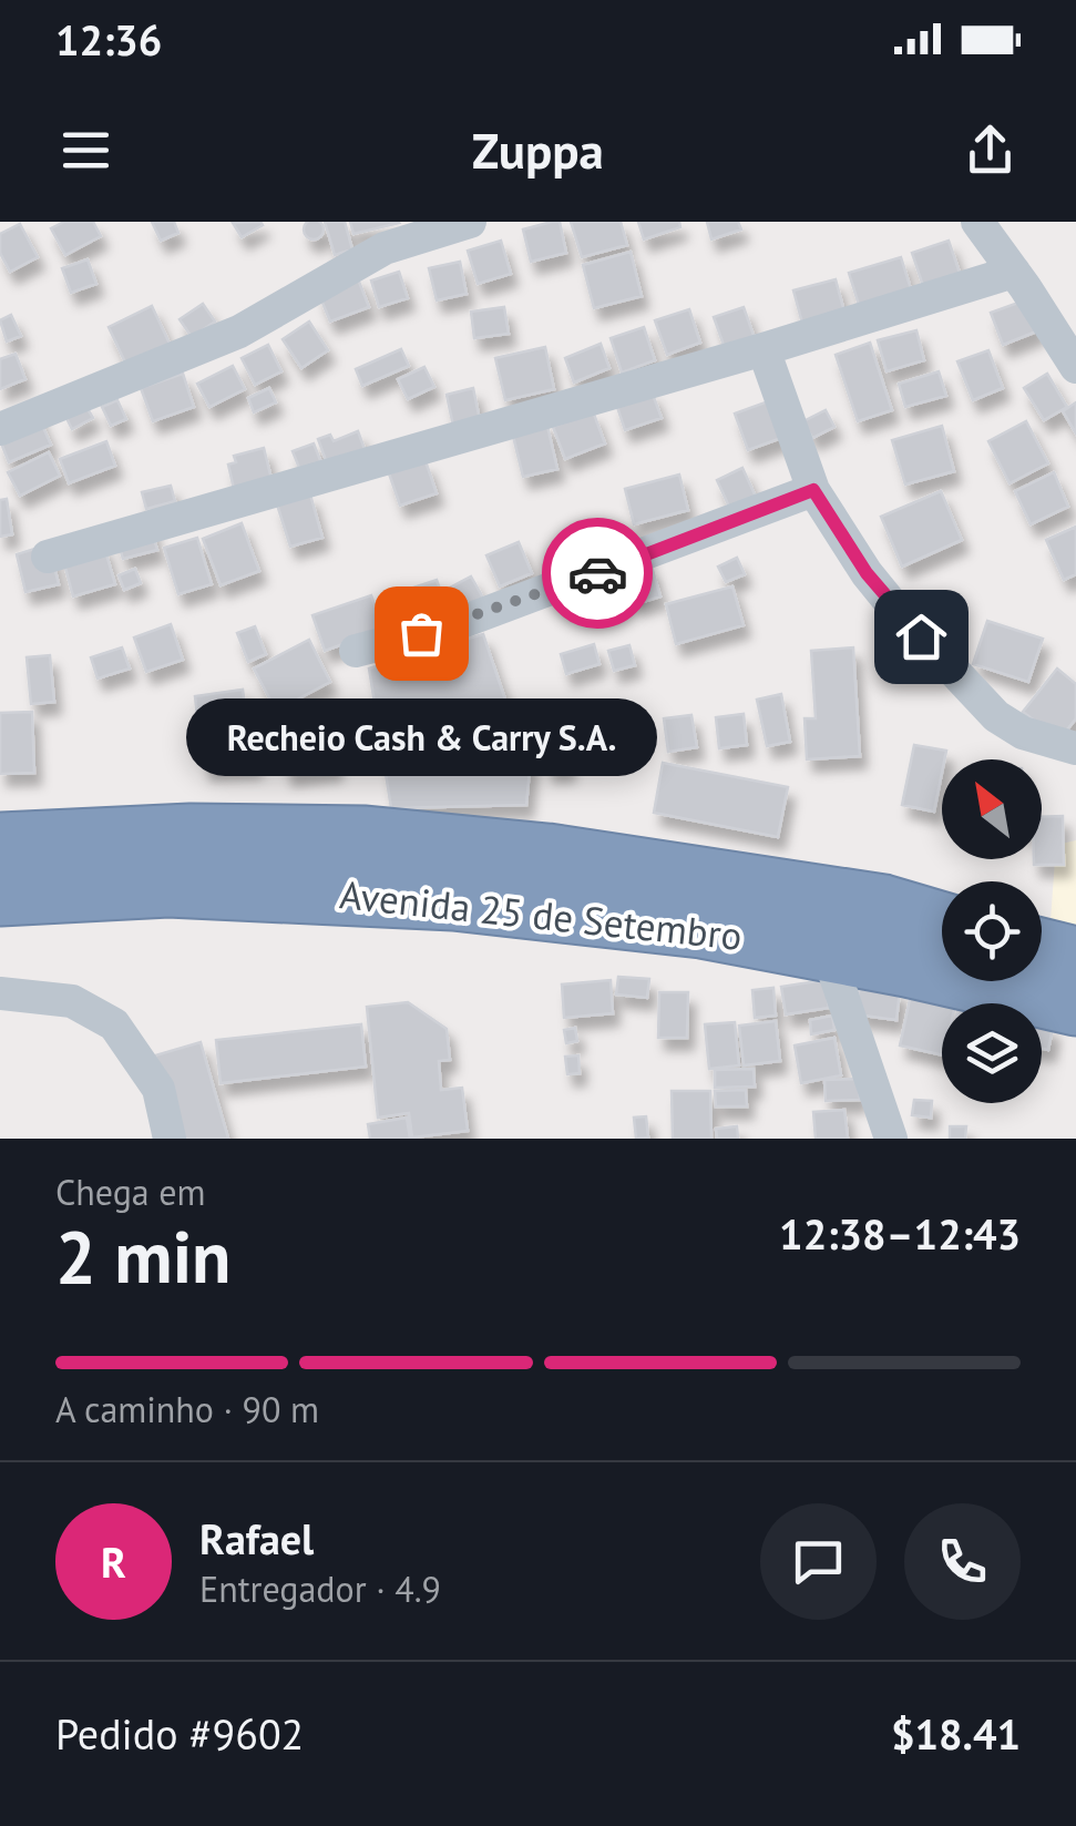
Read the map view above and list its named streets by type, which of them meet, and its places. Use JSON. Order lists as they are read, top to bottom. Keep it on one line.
{"streets":{"highway":["Avenida 25 de Setembro"]},"places":["Recheio Cash & Carry S.A."],"north":"top left","page":{"status":"12:36","header":"Zuppa","bubble":"Recheio Cash & Carry S.A.","heading":["2 min","Chega em","12:38–12:43"],"panel":["Rafael","Entregador · 4.9","Pedido #9602","$18.41"],"bar":"A caminho · 90 m","round":"R"}}
